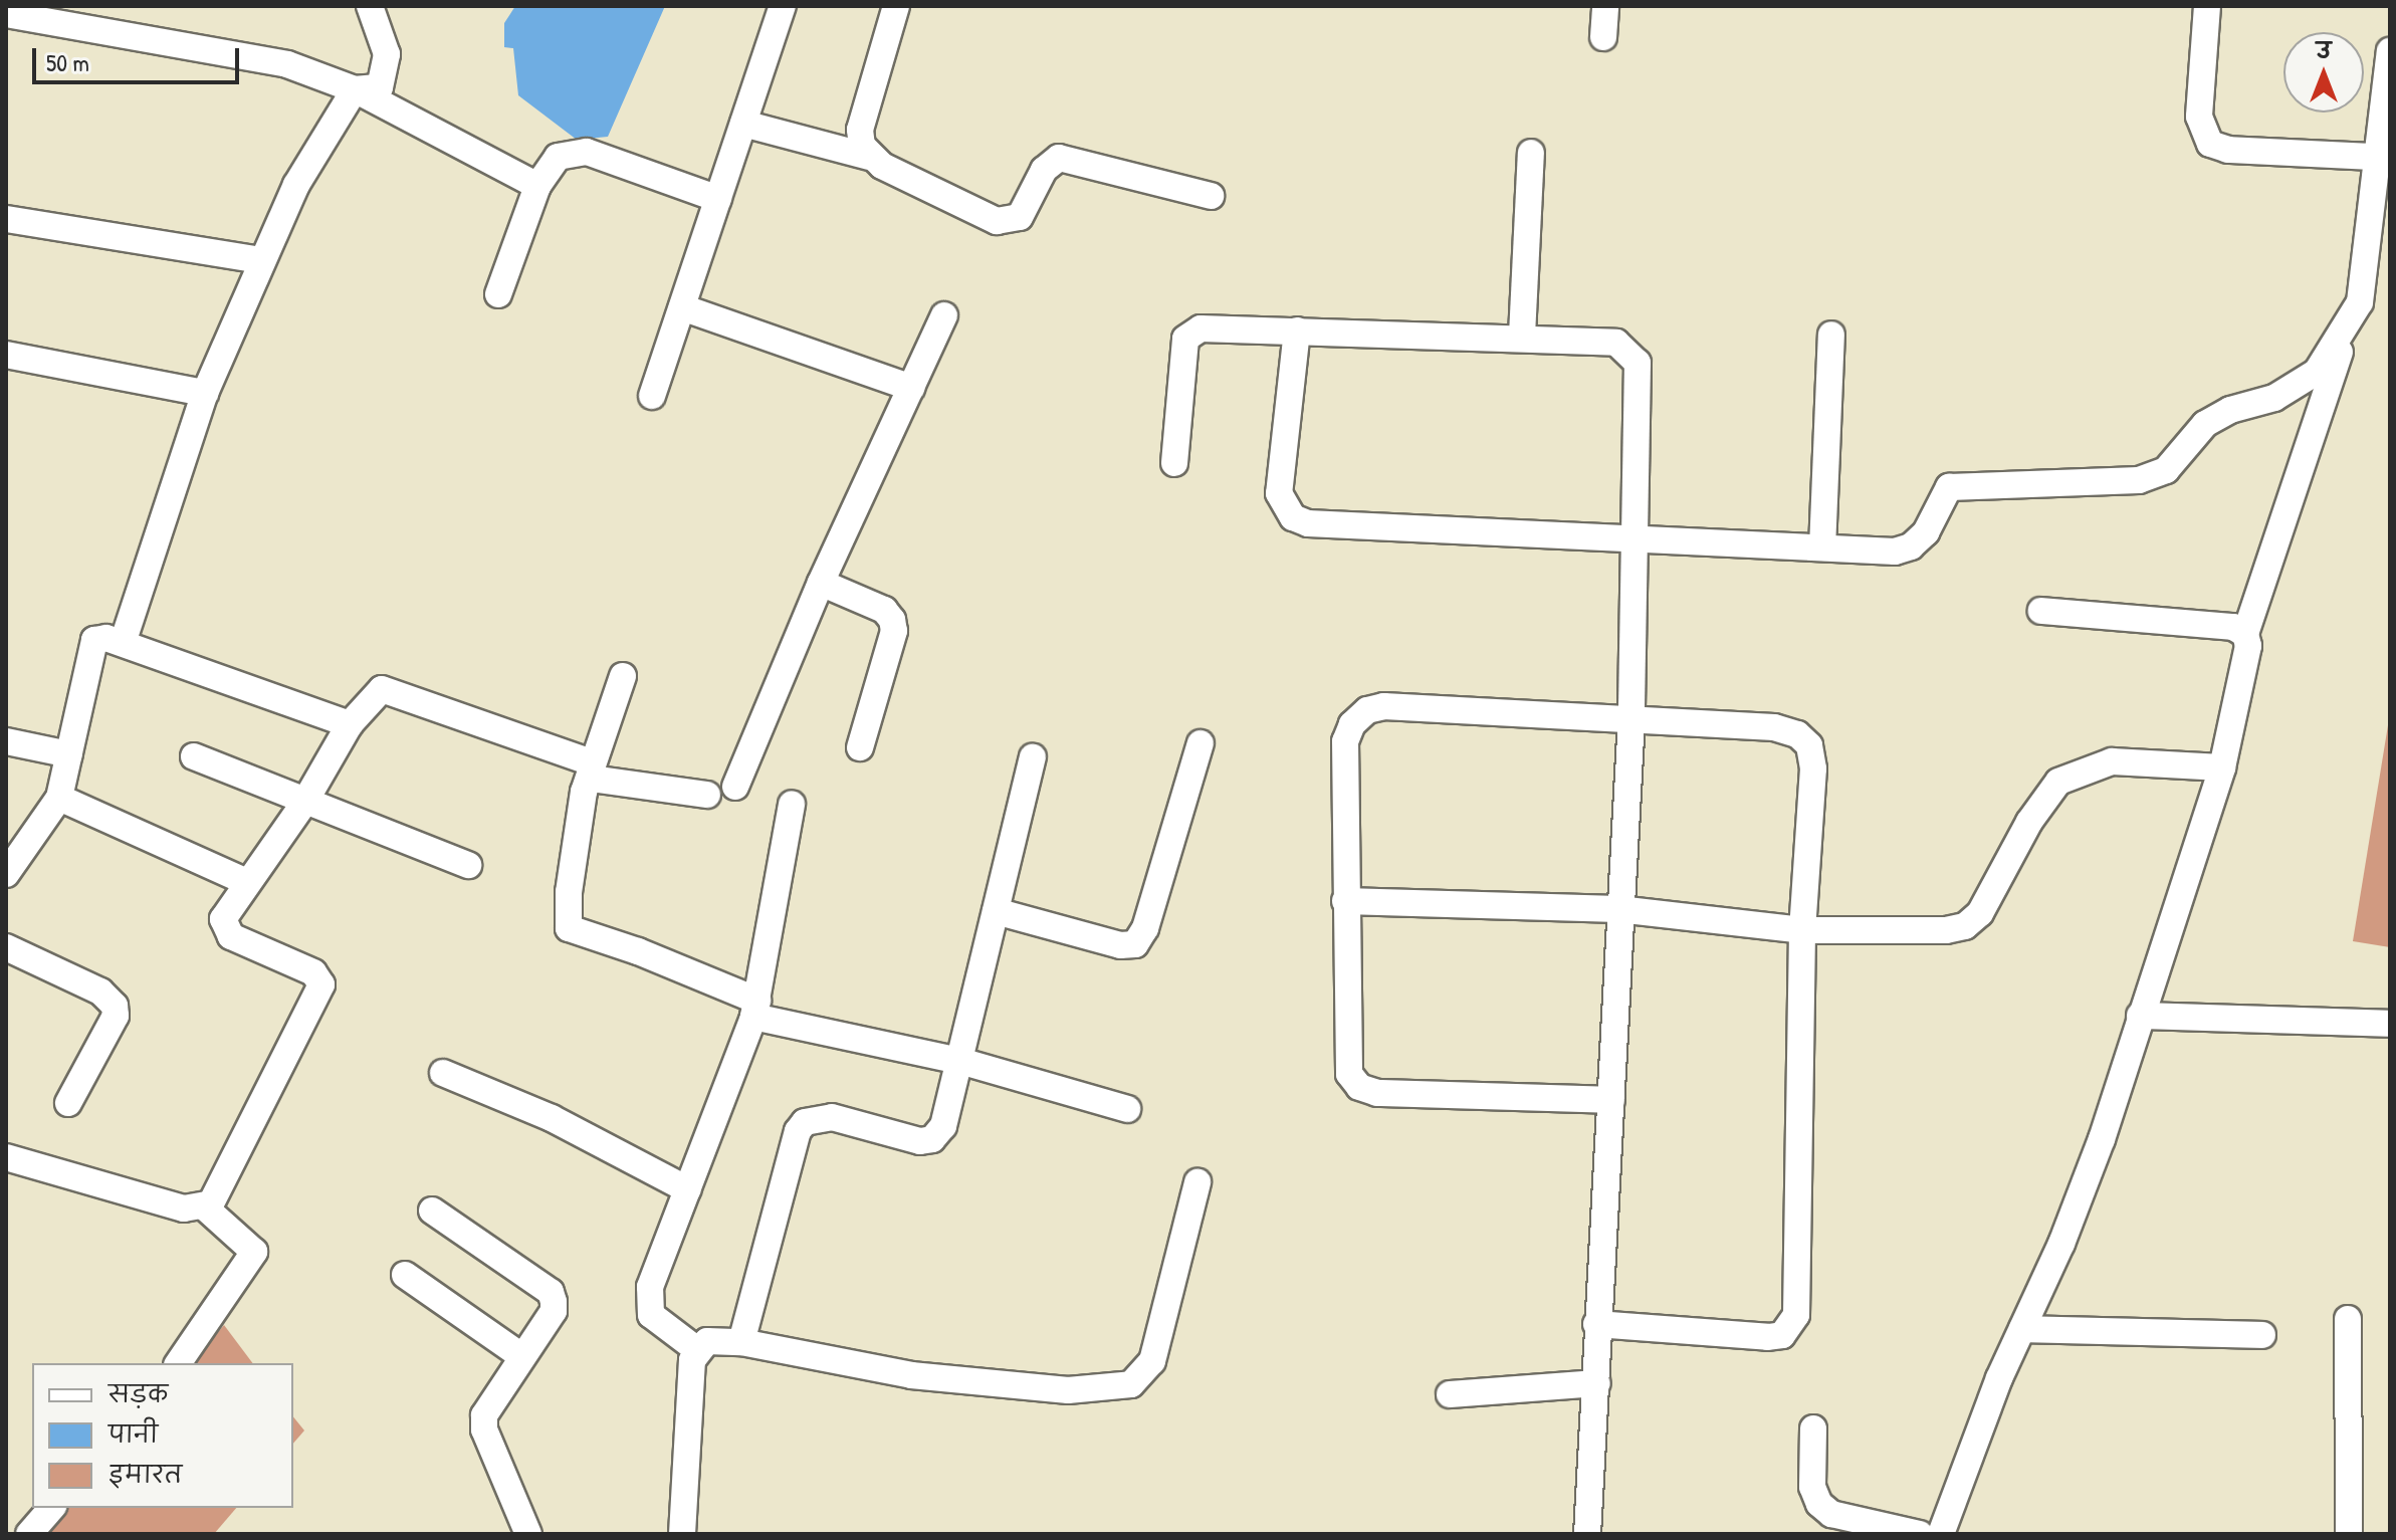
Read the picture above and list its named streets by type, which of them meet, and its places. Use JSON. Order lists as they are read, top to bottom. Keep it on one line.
{"legend":["सड़क","पानी","इमारत"],"scale_bar":"50 m","north":"top"}
